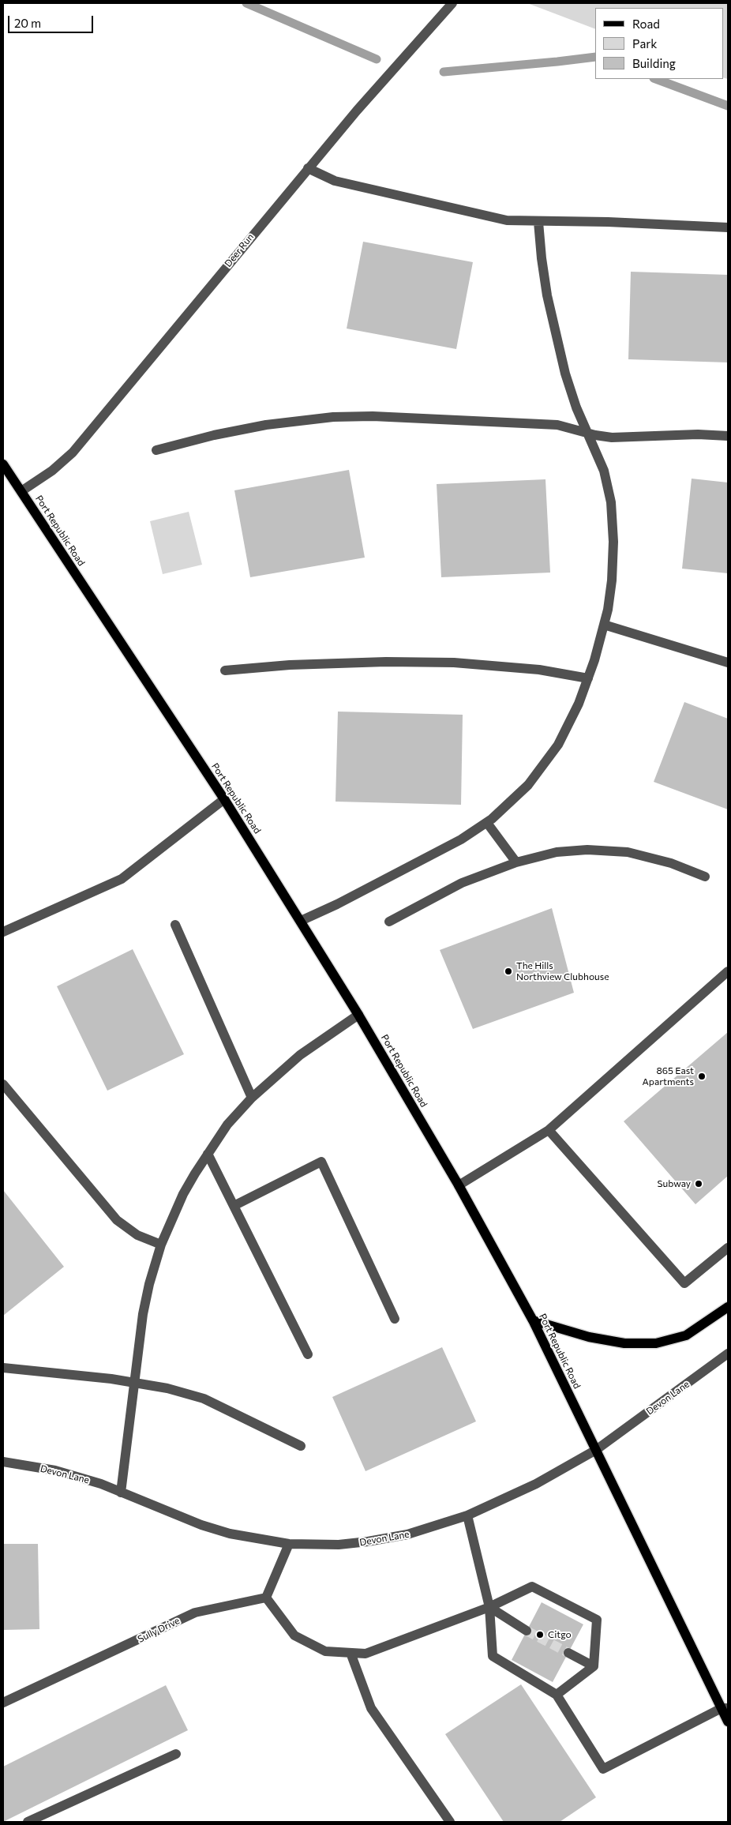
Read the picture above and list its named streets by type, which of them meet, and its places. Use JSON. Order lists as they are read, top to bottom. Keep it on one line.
{"streets":{"main road":["Port Republic Road"],"street":["Deer Run","Devon Lane","Sully Drive"]},"crossings":[["Deer Run","Port Republic Road"],["Port Republic Road","Devon Lane"]],"places":["The Hills Northview Clubhouse","865 East Apartments","Subway","Citgo"],"legend":["Road","Park","Building"],"scale_bar":"20 m"}
